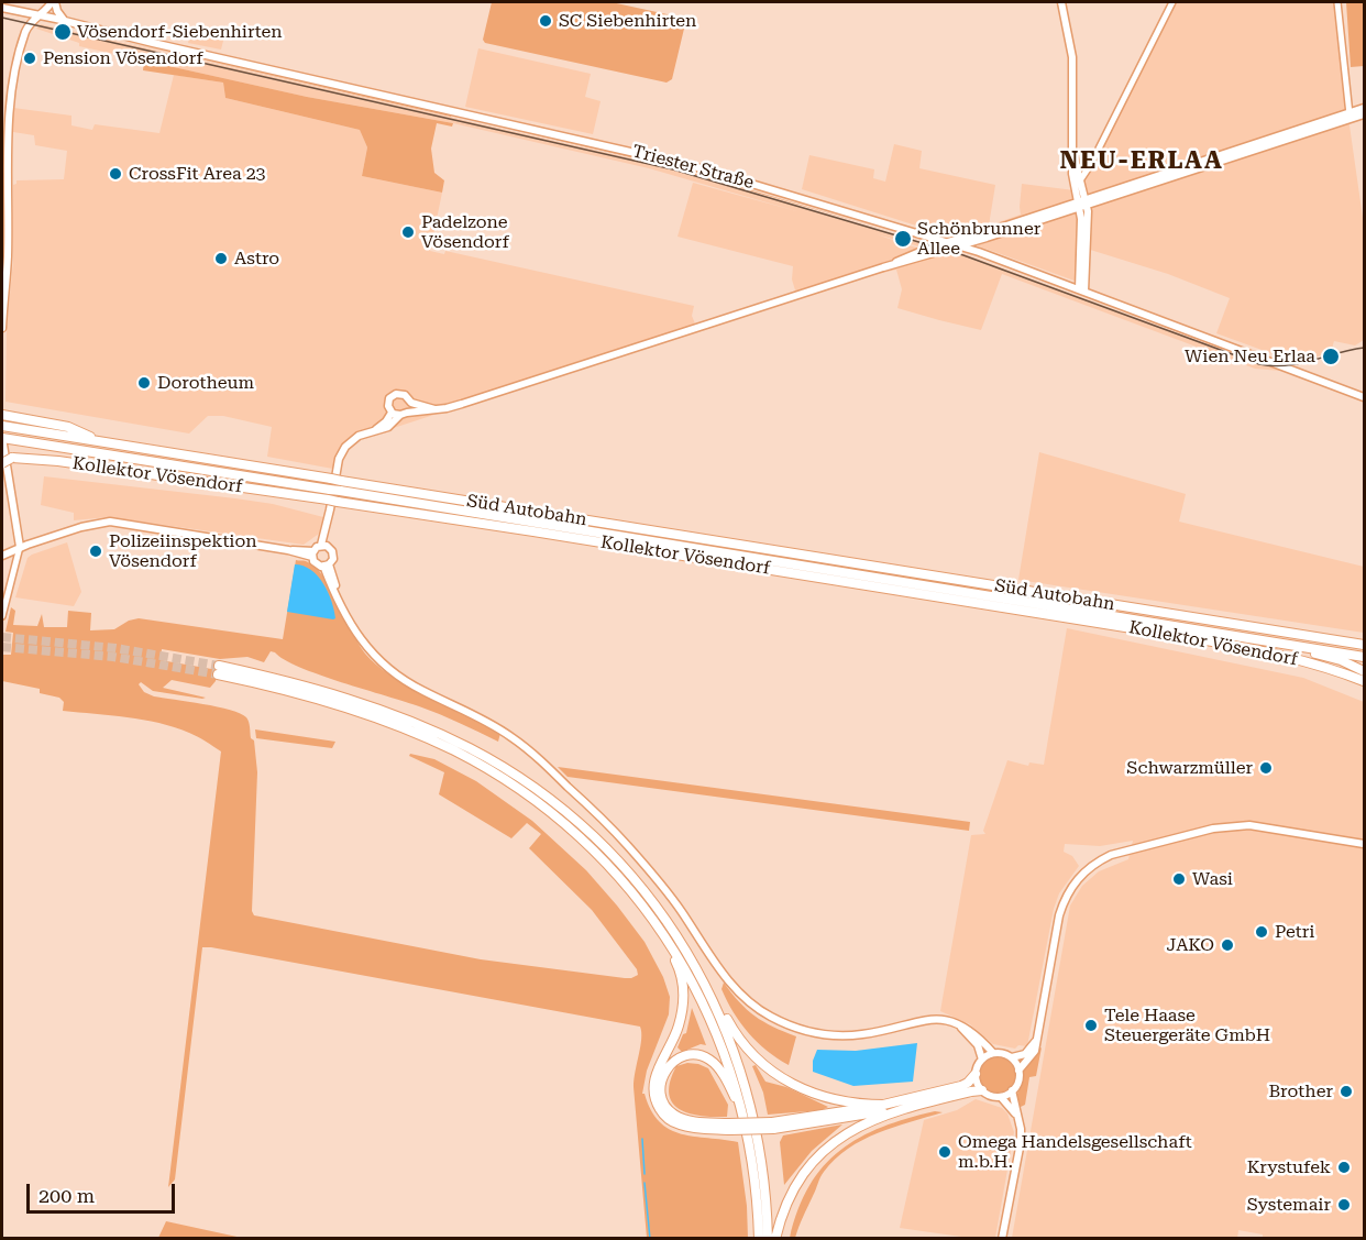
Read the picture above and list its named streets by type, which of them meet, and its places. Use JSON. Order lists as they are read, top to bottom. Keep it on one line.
{"streets":{"highway":["Kollektor Vösendorf","Süd Autobahn"],"main road":["Triester Straße"]},"districts":["NEU-ERLAA"],"places":["SC Siebenhirten","Vösendorf-Siebenhirten","Pension Vösendorf","CrossFit Area 23","Padelzone Vösendorf","Schönbrunner Allee","Astro","Wien Neu Erlaa","Dorotheum","Polizeiinspektion Vösendorf","Schwarzmüller","Wasi","Petri","JAKO","Tele Haase Steuergeräte GmbH","Brother","Omega Handelsgesellschaft m.b.H.","Krystufek","Systemair"],"scale_bar":"200 m"}
